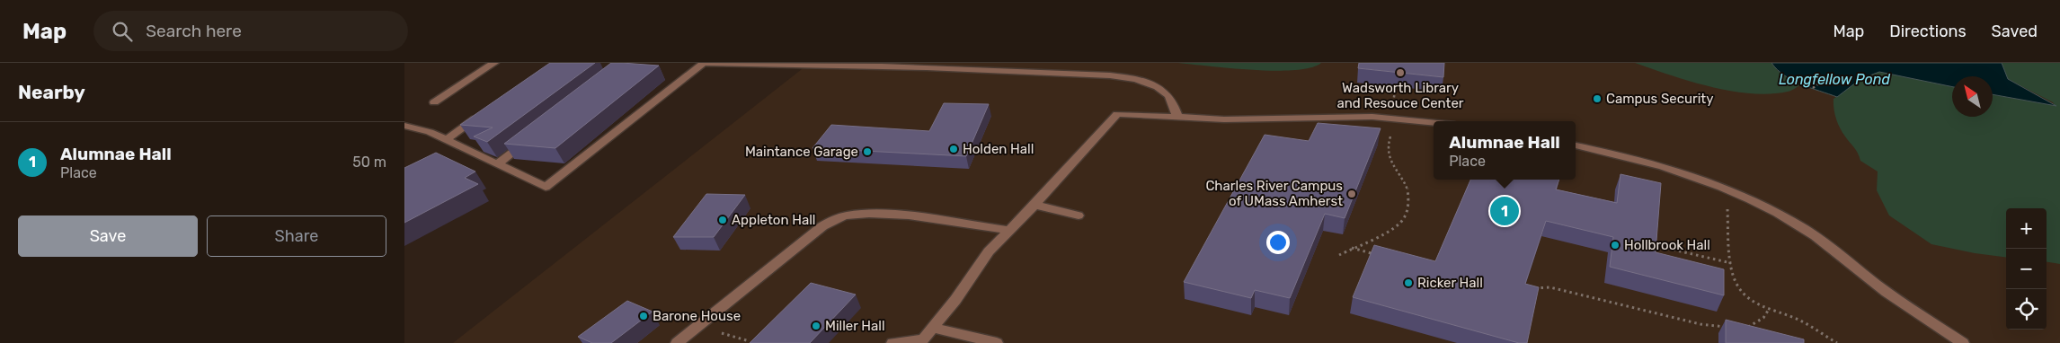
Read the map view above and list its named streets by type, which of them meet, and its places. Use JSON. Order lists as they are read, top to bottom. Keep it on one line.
{"water":["Longfellow Pond"],"places":["Wadsworth Library and Resouce Center","Campus Security","Holden Hall","Maintance Garage","Charles River Campus of UMass Amherst","Appleton Hall","Hollbrook Hall","Ricker Hall","Barone House","Miller Hall"],"north":"top left","page":{"header":"Map","search":"Search here","nav":["Map","Directions","Saved"],"heading":"Nearby","list":[{"mark":"1","name":"Alumnae Hall","note":"Place","value":"50 m"}],"popup":["Alumnae Hall","Place"],"pins":"1","buttons":["Save","Share"],"map_buttons":["+","−"]}}
